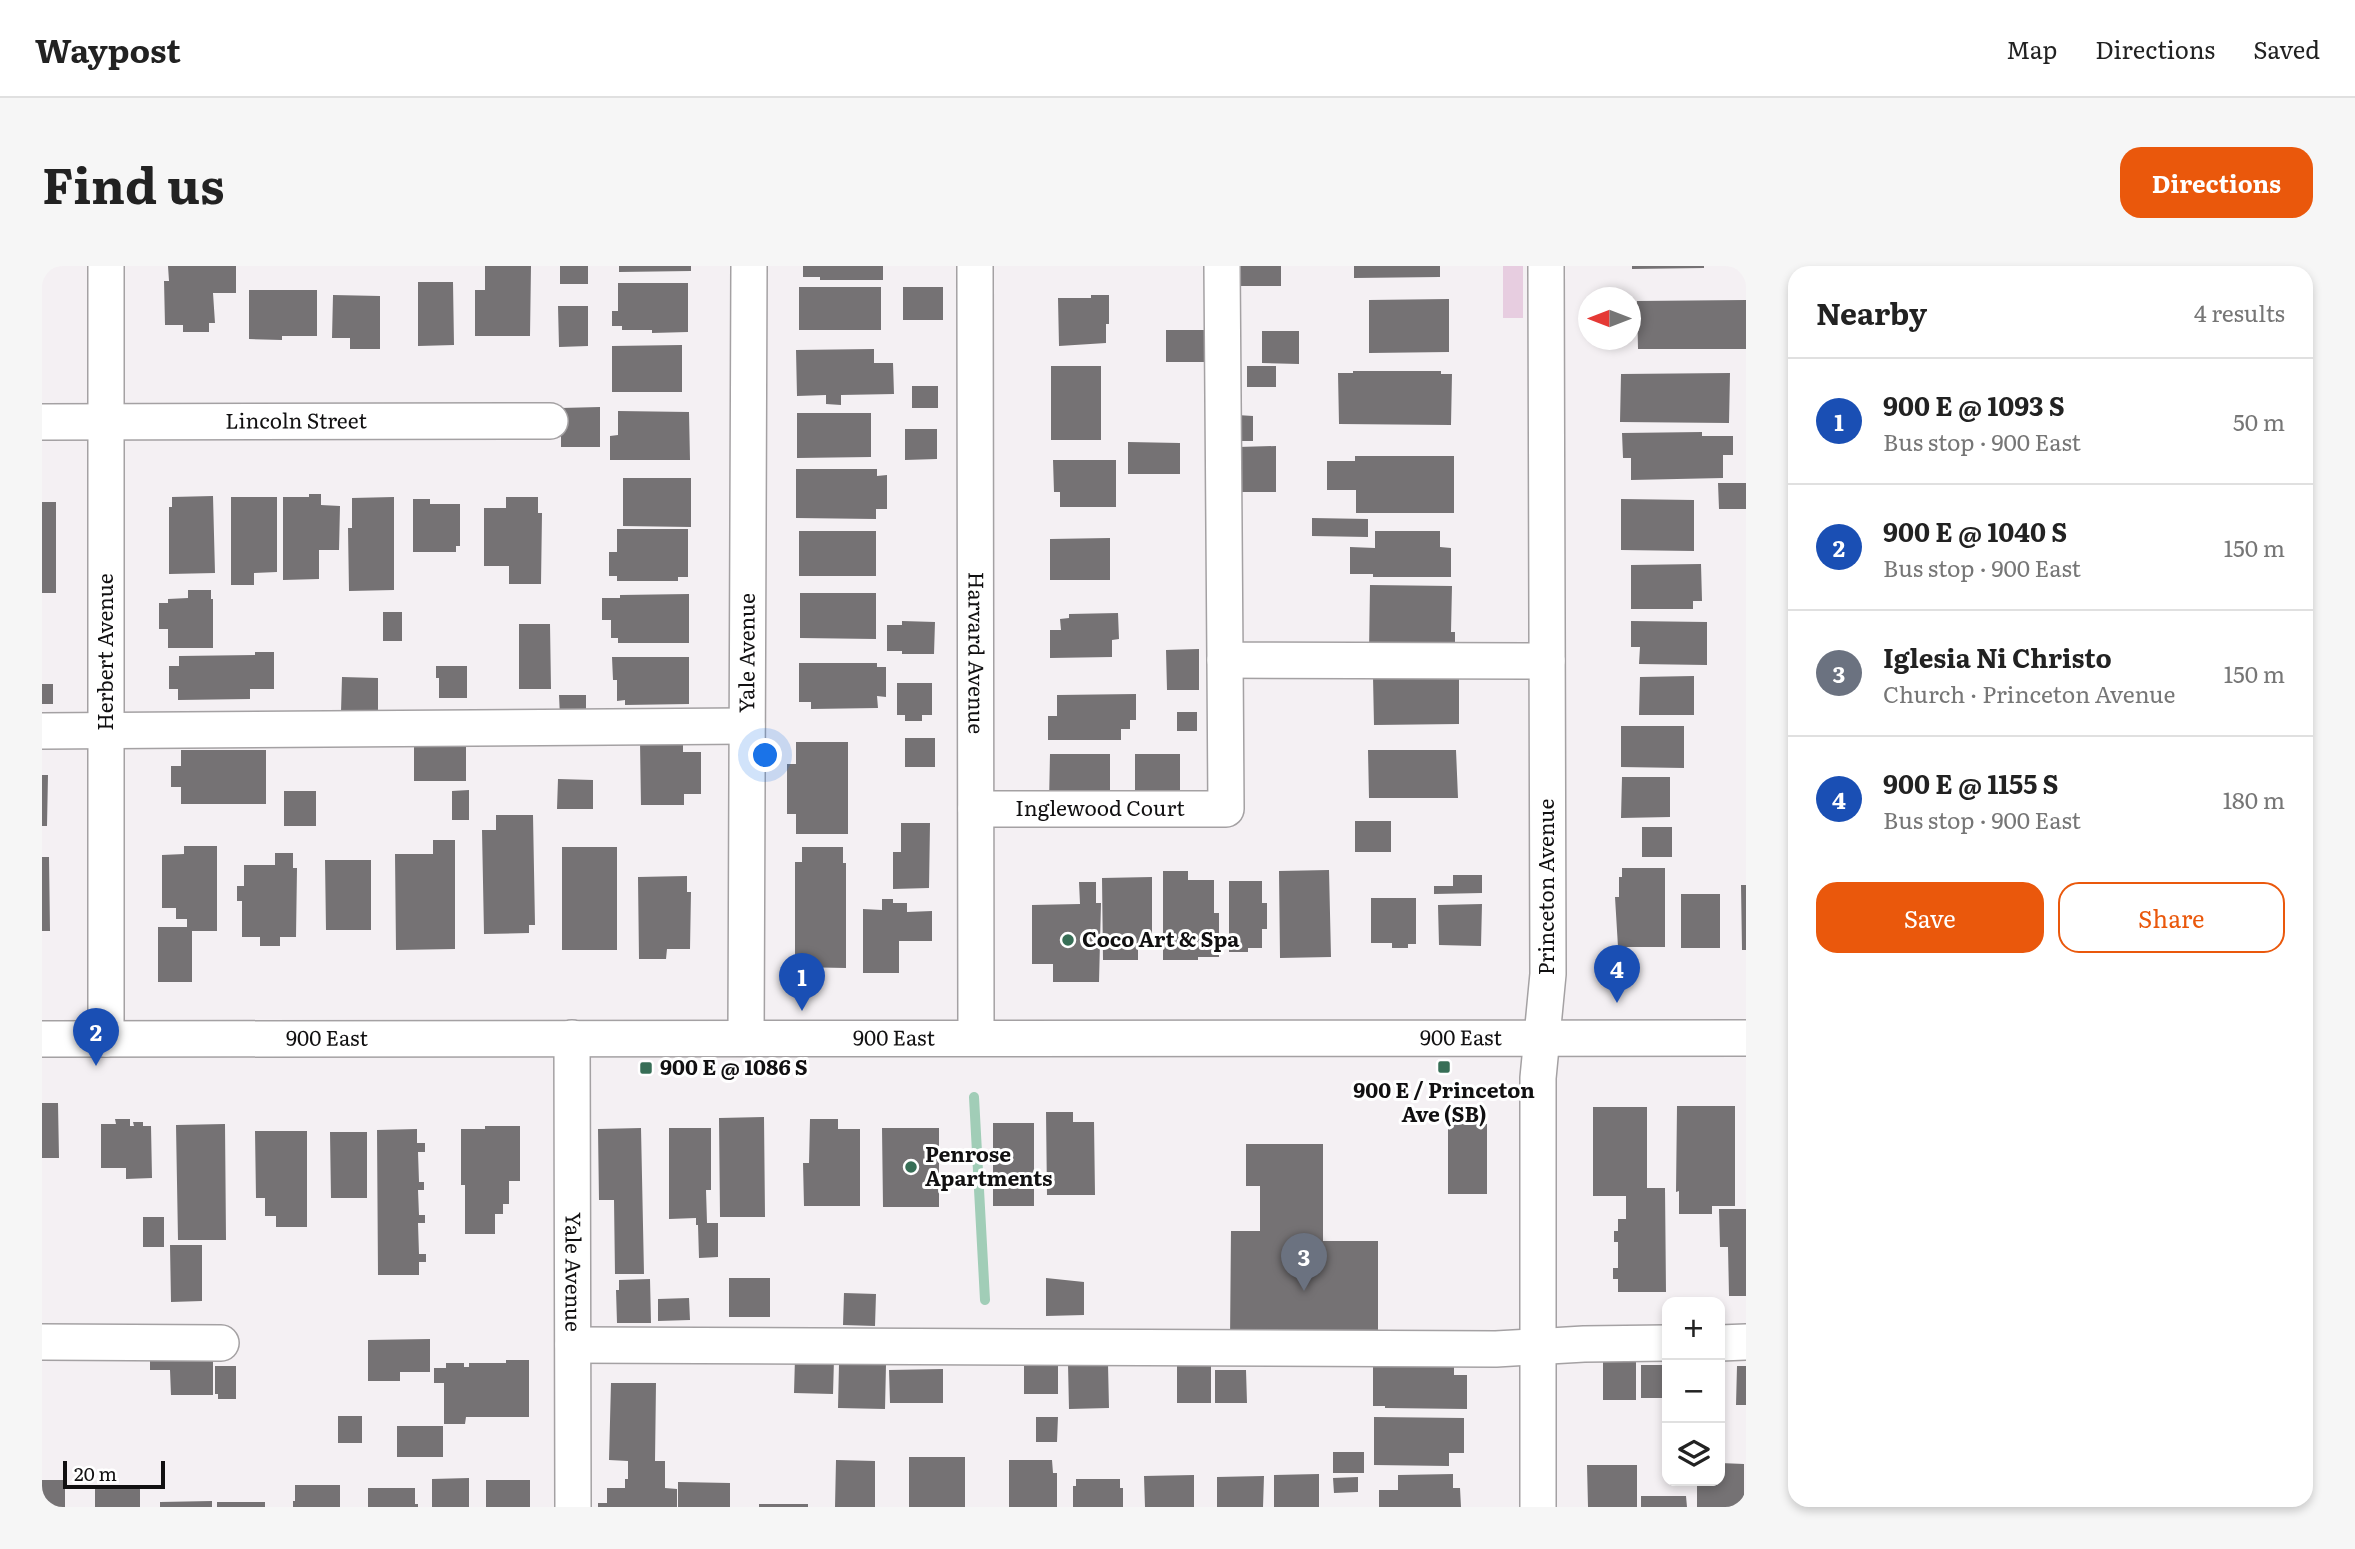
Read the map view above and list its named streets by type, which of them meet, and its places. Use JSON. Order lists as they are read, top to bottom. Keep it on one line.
{"streets":{"street":["Lincoln Street","Herbert Avenue","Yale Avenue","Harvard Avenue","Inglewood Court","Princeton Avenue","900 East"]},"crossings":[["Lincoln Street","Herbert Avenue"],["Herbert Avenue","900 East"],["Yale Avenue","900 East"],["Harvard Avenue","Inglewood Court"],["Harvard Avenue","900 East"],["Princeton Avenue","900 East"]],"places":{"other":["Coco Art & Spa","Penrose Apartments"],"transit":["900 E / Princeton Ave (SB)","900 E @ 1086 S"]},"scale_bar":"20 m","north":"left","page":{"header":"Waypost","nav":["Map","Directions","Saved"],"title":"Find us","buttons":["Directions",["Save","Share"]],"heading":["Nearby","4 results"],"list":[{"mark":"1","name":"900 E @ 1093 S","note":"Bus stop · 900 East","value":"50 m"},{"mark":"2","name":"900 E @ 1040 S","note":"Bus stop · 900 East","value":"150 m"},{"mark":"3","name":"Iglesia Ni Christo","note":"Church · Princeton Avenue","value":"150 m"},{"mark":"4","name":"900 E @ 1155 S","note":"Bus stop · 900 East","value":"180 m"}],"pins":["4","1","2","3"],"map_buttons":["+","−"],"scale":"20 m"}}
